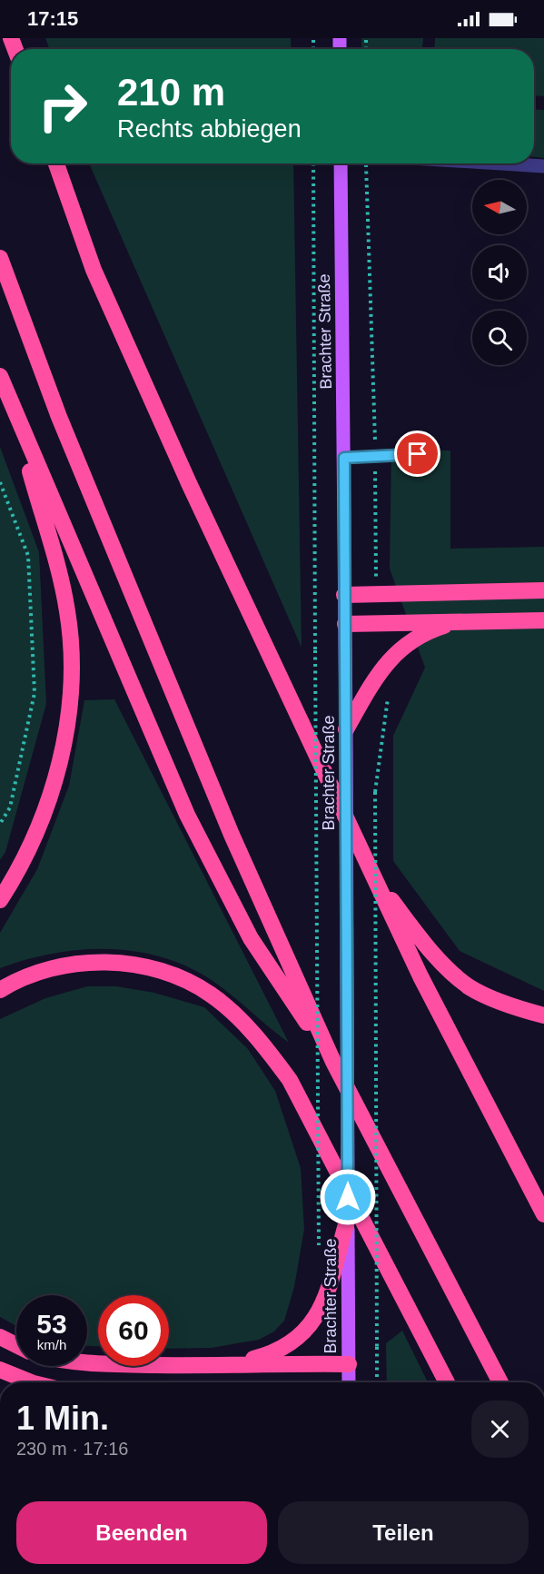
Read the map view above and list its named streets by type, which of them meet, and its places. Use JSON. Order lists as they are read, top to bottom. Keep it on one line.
{"streets":{"main road":["Brachter Straße"]},"north":"left","page":{"status":"17:15","turn":["210 m","Rechts abbiegen"],"speed":"53 km/h","limit":"60","heading":["1 Min.","230 m · 17:16"],"buttons":["Beenden","Teilen"]}}
